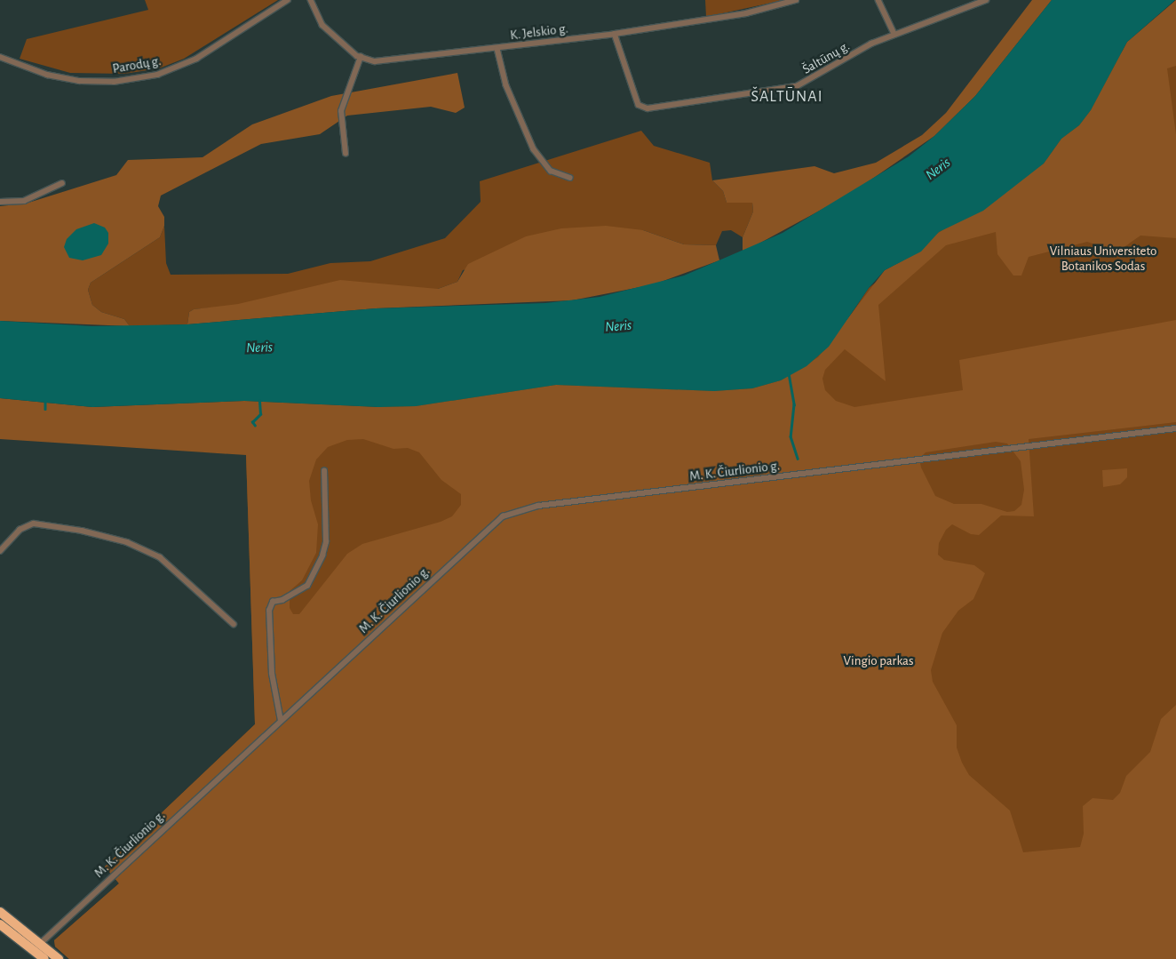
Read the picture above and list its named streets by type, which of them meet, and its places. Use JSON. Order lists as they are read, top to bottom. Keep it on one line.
{"streets":{"street":["K. Jelskio g.","Šaltūnų g.","Parodų g.","M. K. Čiurlionio g."]},"crossings":[["K. Jelskio g.","Šaltūnų g."]],"districts":["ŠALTŪNAI"],"water":["Neris"],"parks":["Vilniaus Universiteto Botanikos Sodas","Vingio parkas"]}
